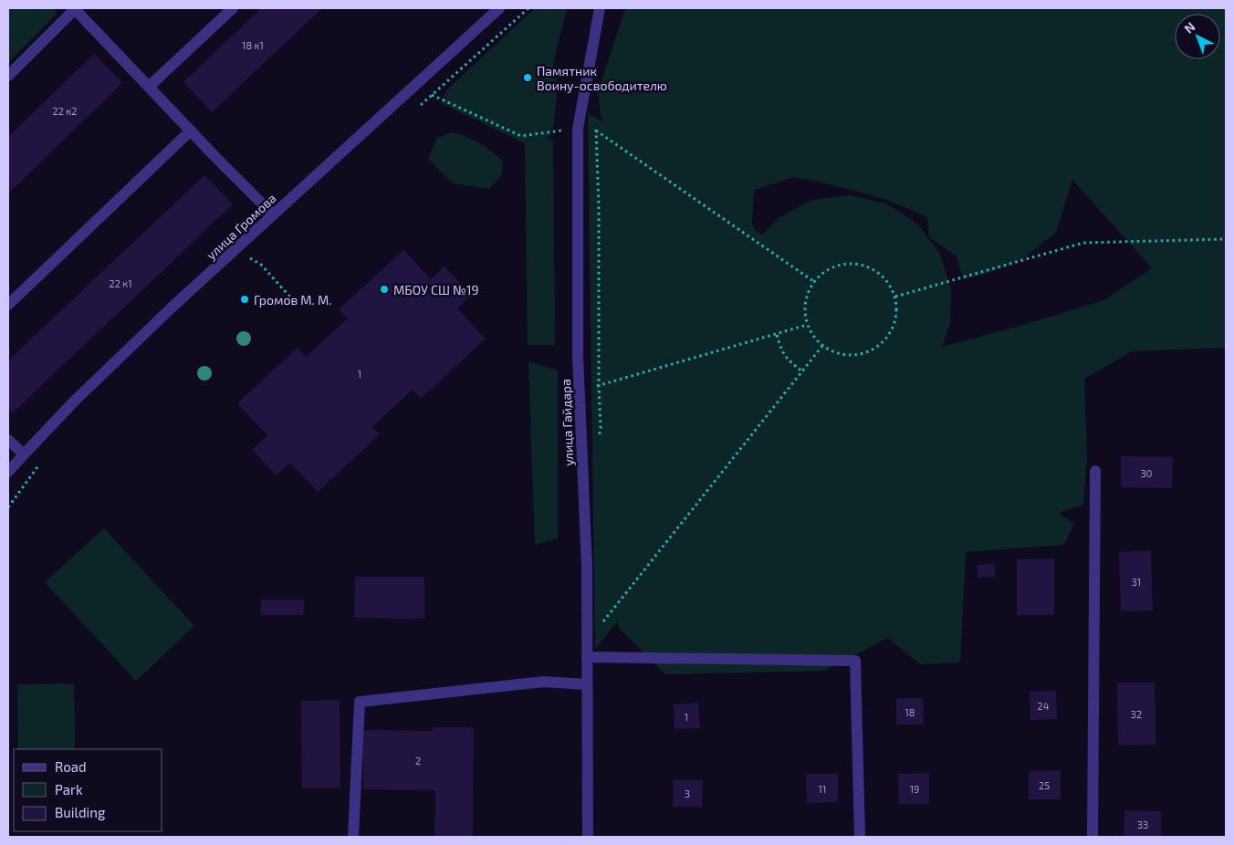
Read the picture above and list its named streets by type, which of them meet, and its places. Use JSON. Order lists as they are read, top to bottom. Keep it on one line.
{"streets":{"street":["улица Громова","улица Гайдара"]},"places":["Памятник Воину-освободителю","МБОУ СШ №19","Громов М. М."],"house_numbers":["18 к1","22 к2","22 к1","1","30","31","24","18","32","1","2","25","11","19","3","33"],"legend":["Road","Park","Building"],"north":"top left"}
